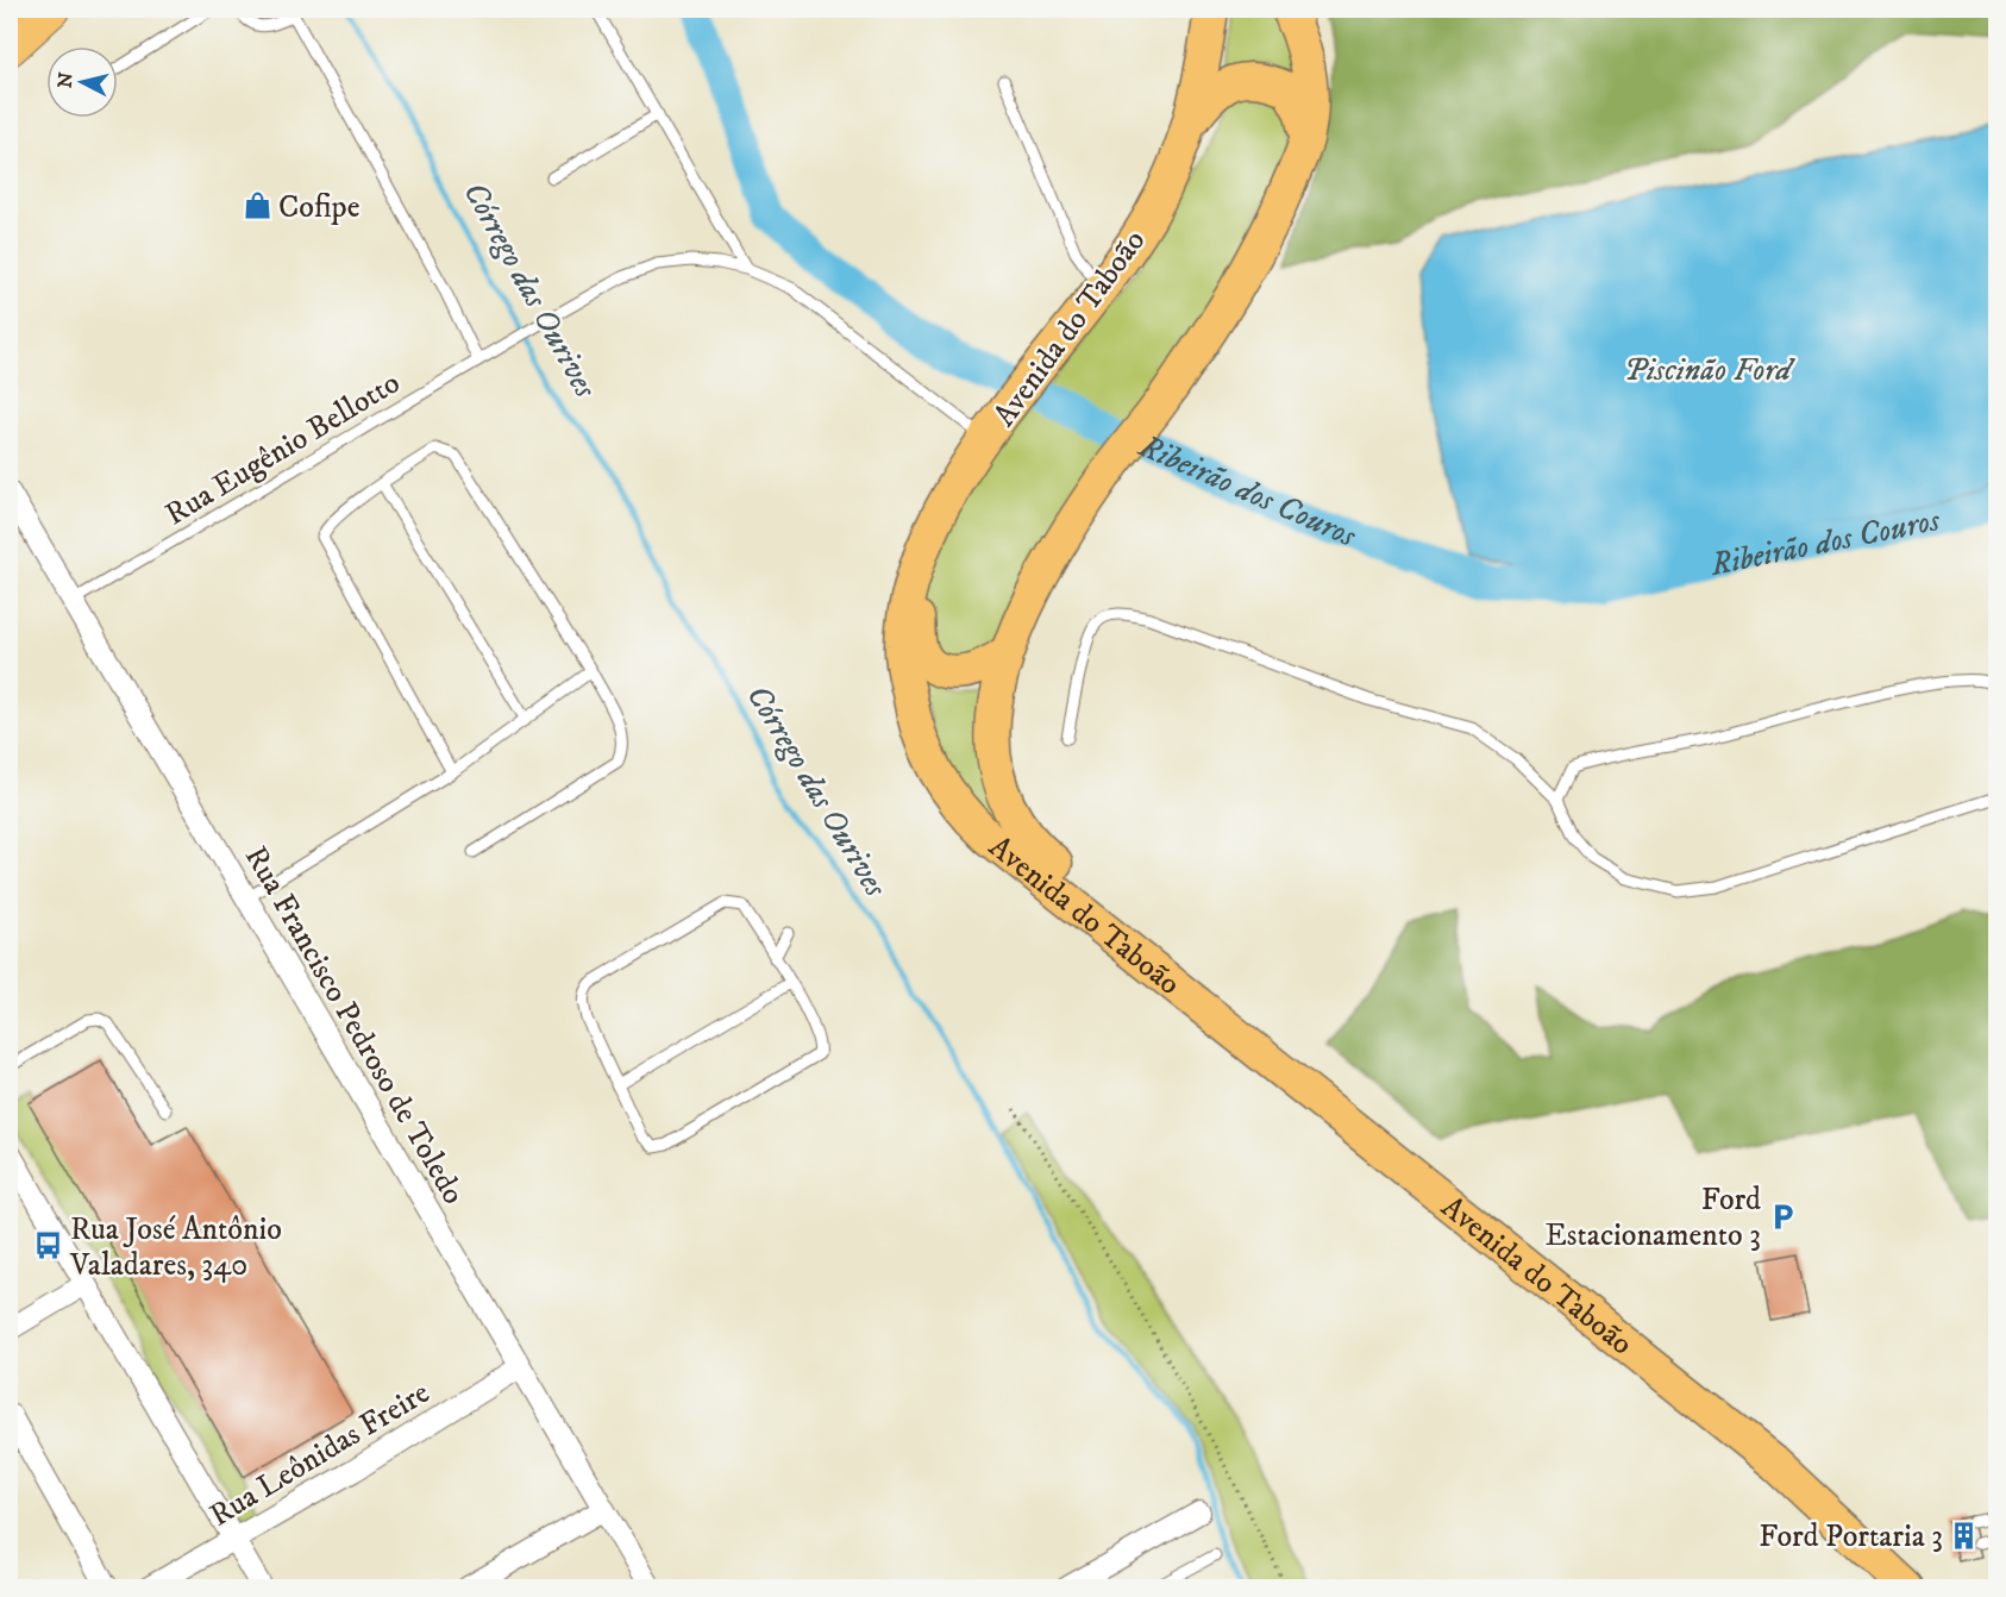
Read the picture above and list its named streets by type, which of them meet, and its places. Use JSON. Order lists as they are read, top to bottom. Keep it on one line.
{"streets":{"main road":["Avenida do Taboão"],"street":["Rua Francisco Pedroso de Toledo","Rua Leônidas Freire"],"lane":["Rua Eugênio Bellotto"]},"crossings":[["Avenida do Taboão","Rua Eugênio Bellotto"],["Rua Eugênio Bellotto","Rua Francisco Pedroso de Toledo"],["Rua Francisco Pedroso de Toledo","Rua Leônidas Freire"]],"water":["Córrego das Ourives","Piscinão Ford","Ribeirão dos Couros"],"places":{"shop":["Cofipe"],"parking":["Ford Estacionamento 3"],"bus stop":["Rua José Antônio Valadares, 340"],"building":["Ford Portaria 3"]},"north":"left"}
